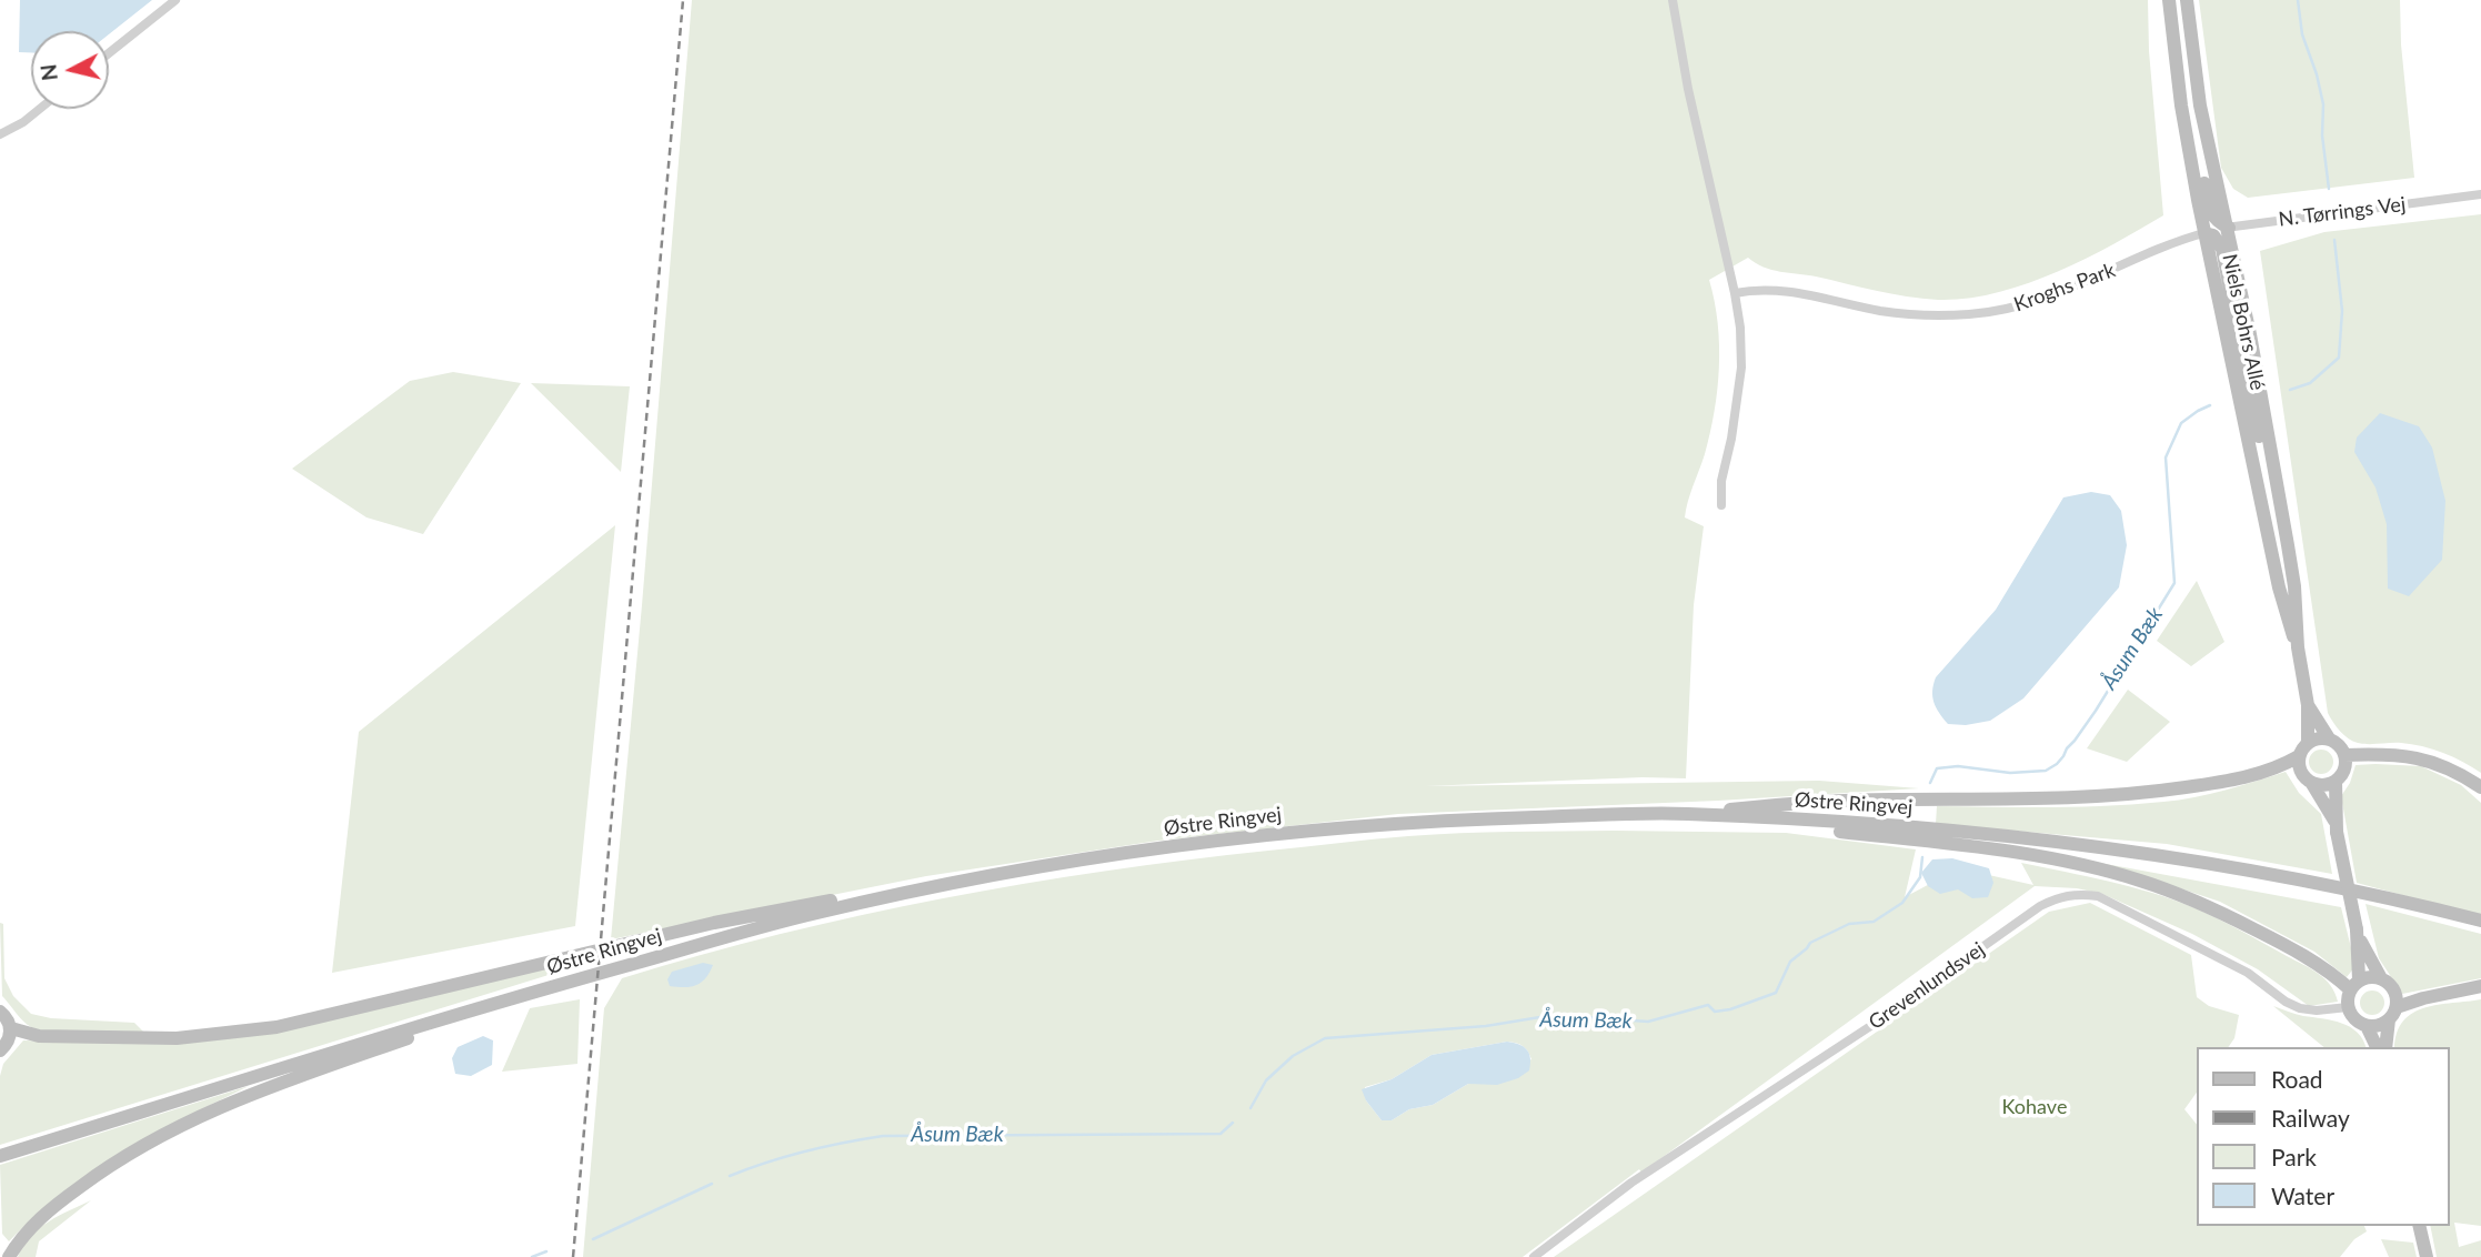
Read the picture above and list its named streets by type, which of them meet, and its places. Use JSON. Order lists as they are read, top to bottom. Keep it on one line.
{"streets":{"main road":["Niels Bohrs Allé","Østre Ringvej"],"street":["N. Tørrings Vej","Kroghs Park","Grevenlundsvej"]},"crossings":[["N. Tørrings Vej","Kroghs Park"],["N. Tørrings Vej","Niels Bohrs Allé"],["Kroghs Park","Niels Bohrs Allé"]],"water":["Åsum Bæk"],"parks":["Kohave"],"legend":["Road","Railway","Park","Water"],"north":"left"}
